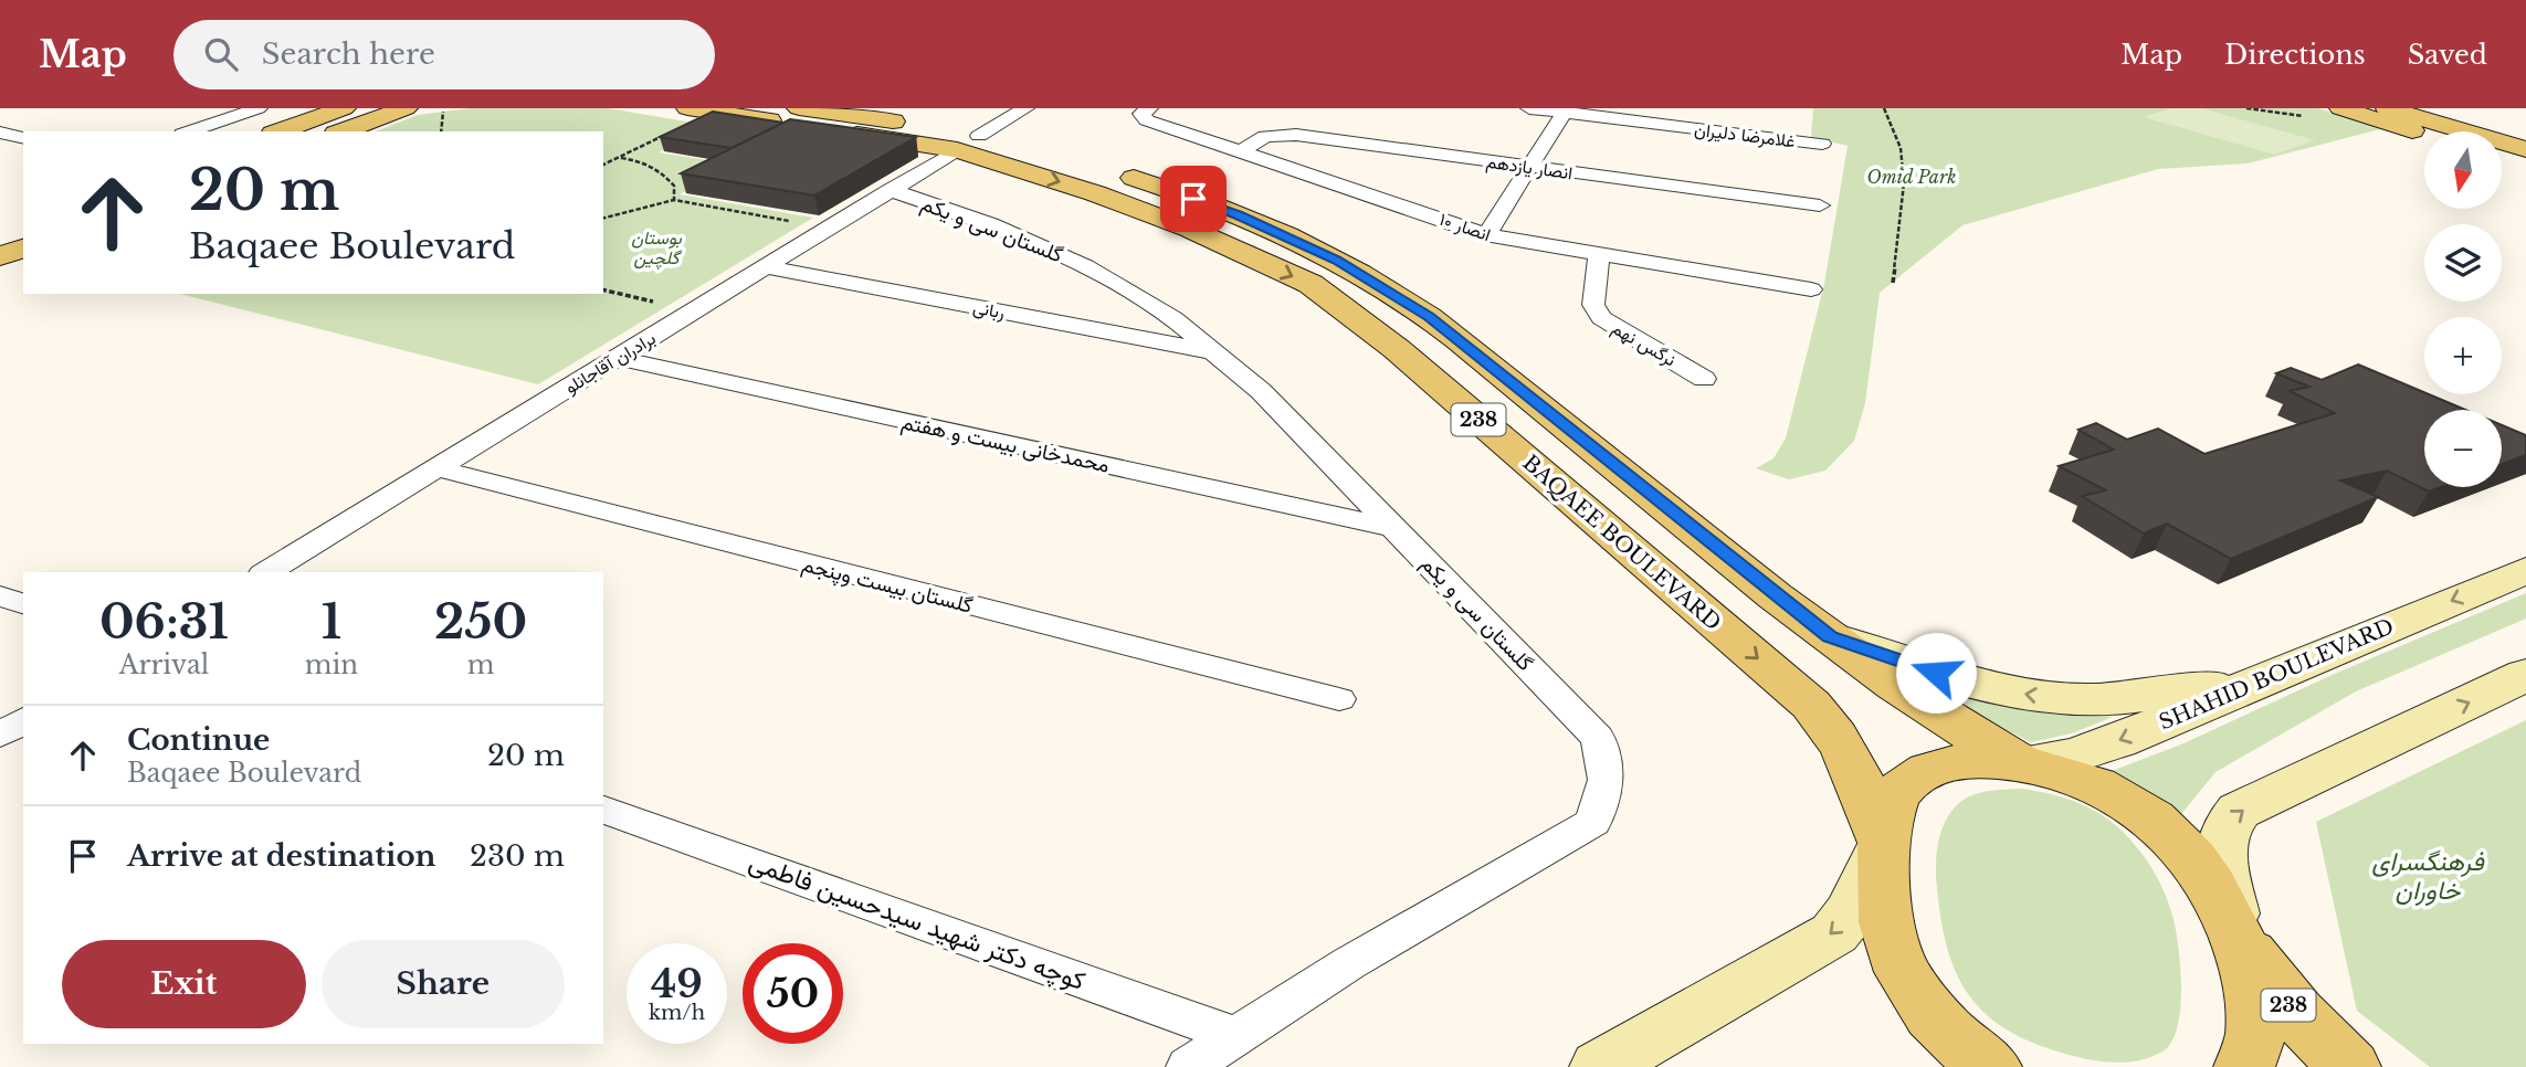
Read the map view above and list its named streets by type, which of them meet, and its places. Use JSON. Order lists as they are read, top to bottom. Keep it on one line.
{"streets":{"main road":["238","BAQAEE BOULEVARD","SHAHID BOULEVARD"],"street":["غلامرضا دلیران","انصار یازدهم","انصار ۱۰","گلستان سی و یکم","ربانی","نرگس نهم","برادران آقاجانلو","محمدخانی بیست و هفتم","گلستان بیست وپنجم","کوچه دکتر شهید سیدحسین فاطمی"]},"crossings":[["انصار یازدهم","انصار ۱۰"],["انصار ۱۰","نرگس نهم"],["گلستان سی و یکم","ربانی"],["گلستان سی و یکم","برادران آقاجانلو"],["گلستان سی و یکم","محمدخانی بیست و هفتم"],["گلستان سی و یکم","کوچه دکتر شهید سیدحسین فاطمی"],["ربانی","برادران آقاجانلو"],["برادران آقاجانلو","محمدخانی بیست و هفتم"],["برادران آقاجانلو","BAQAEE BOULEVARD"],["برادران آقاجانلو","گلستان بیست وپنجم"],["BAQAEE BOULEVARD","SHAHID BOULEVARD"]],"one_way":["SHAHID BOULEVARD"],"parks":["Omid Park","بوستان گلچین","فرهنگسرای خاوران"],"north":"bottom","page":{"header":"Map","search":"Search here","nav":["Map","Directions","Saved"],"map_buttons":["+","−"],"turn":["20 m","Baqaee Boulevard"],"eta":["06:31","Arrival","1","min","250","m"],"list":[{"name":"Continue","note":"Baqaee Boulevard","value":"20 m"},{"name":"Arrive at destination","value":"230 m"}],"buttons":["Exit","Share"],"speed":"49 km/h","limit":"50"}}
